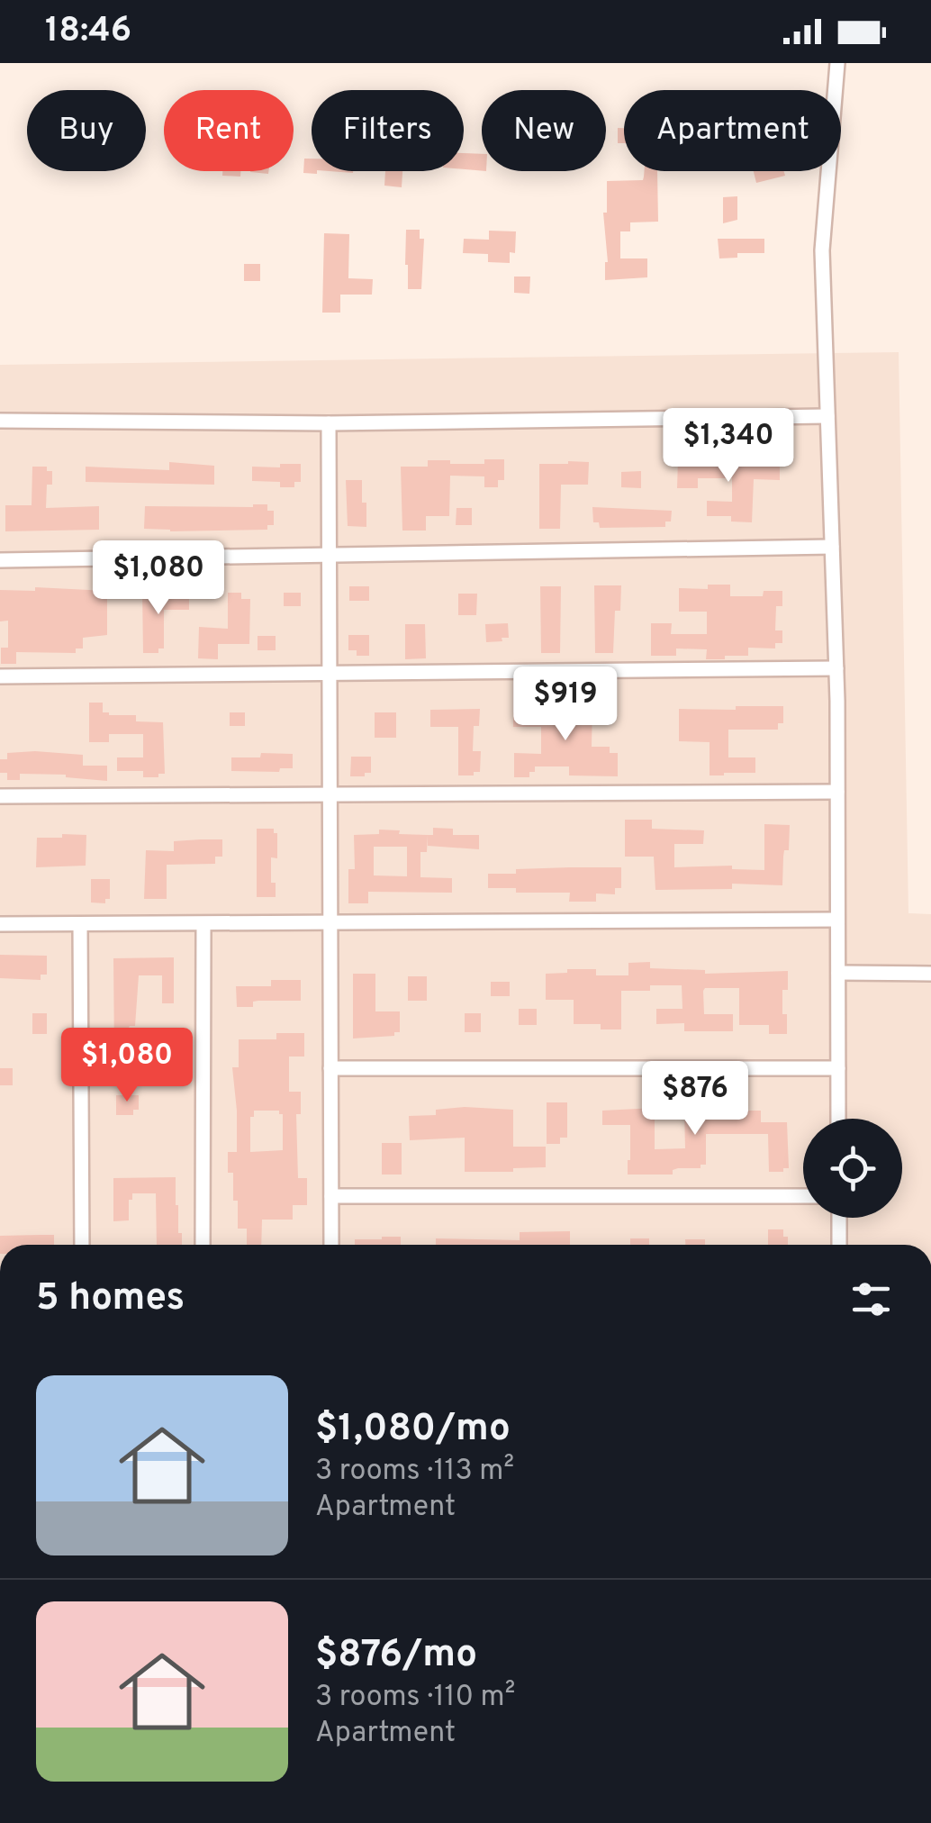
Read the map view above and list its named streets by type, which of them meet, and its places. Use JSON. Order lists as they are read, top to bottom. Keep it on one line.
{"page":{"status":"18:46","chip":["Buy","Rent","Filters","New","Apartment"],"price":["$1,340","$1,080","$919","$1,080","$876"],"heading":"5 homes","list":[{"name":"$1,080/mo","note":"3 rooms · 113 m² · Apartment"},{"name":"$876/mo","note":"3 rooms · 110 m² · Apartment"}]}}
